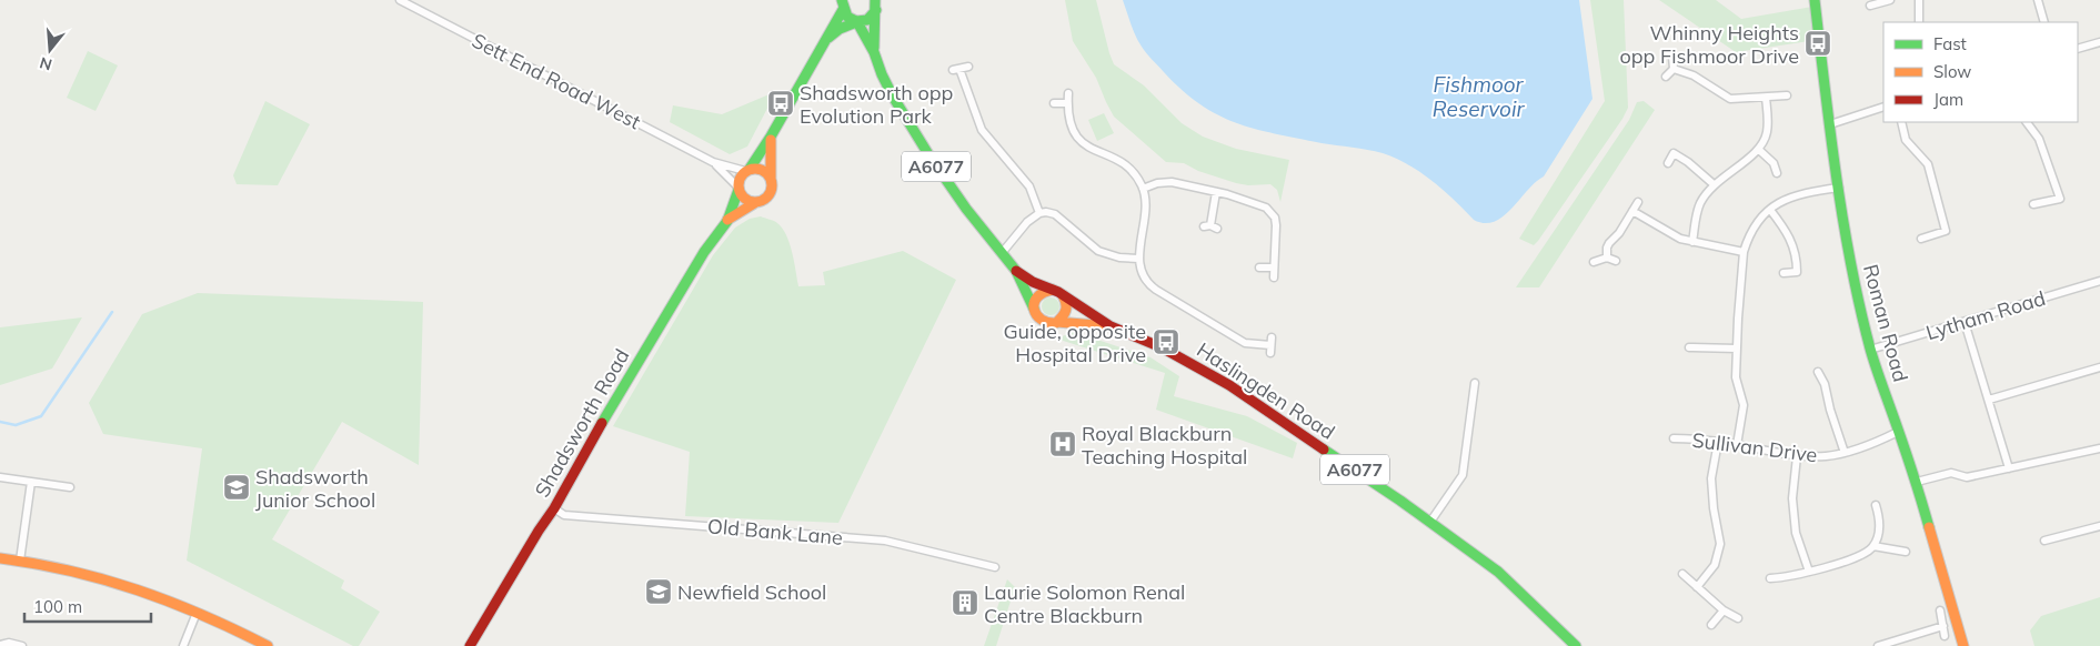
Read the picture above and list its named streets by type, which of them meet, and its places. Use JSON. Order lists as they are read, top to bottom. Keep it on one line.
{"streets":{"main road":["A6077","Roman Road","Haslingden Road","Shadsworth Road"],"street":["Sett End Road West","Lytham Road","Sullivan Drive","Old Bank Lane"]},"crossings":[["Sett End Road West","Shadsworth Road"],["A6077","Haslingden Road"],["A6077","Shadsworth Road"],["Lytham Road","Roman Road"],["Roman Road","Sullivan Drive"],["Shadsworth Road","Old Bank Lane"]],"water":["Fishmoor Reservoir"],"places":{"bus stop":["Whinny Heights opp Fishmoor Drive","Shadsworth opp Evolution Park","Guide, opposite Hospital Drive"],"hospital":["Royal Blackburn Teaching Hospital"],"school or university":["Shadsworth Junior School","Newfield School"],"building":["Laurie Solomon Renal Centre Blackburn"]},"legend":["Fast","Slow","Jam"],"scale_bar":"100 m","north":"bottom"}
